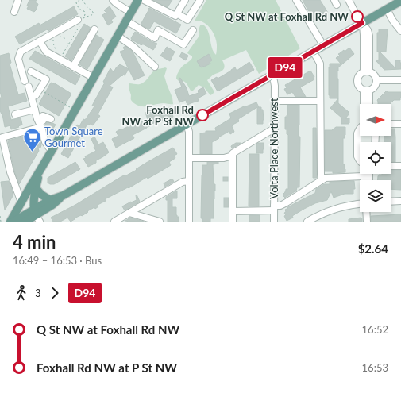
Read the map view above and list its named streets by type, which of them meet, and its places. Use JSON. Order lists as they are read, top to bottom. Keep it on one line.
{"streets":{"street":["Volta Place Northwest"]},"places":{"other":["Q St NW at Foxhall Rd NW","Foxhall Rd NW at P St NW"],"supermarket":["Town Square Gourmet"]},"lines":["bus line D94"],"north":"right","page":{"on_map":"D94","heading":["4 min","16:49 – 16:53 · Bus","$2.64"],"legs":["3","D94"],"list":[{"name":"Q St NW at Foxhall Rd NW","value":"16:52"},{"name":"Foxhall Rd NW at P St NW","value":"16:53"}]}}
